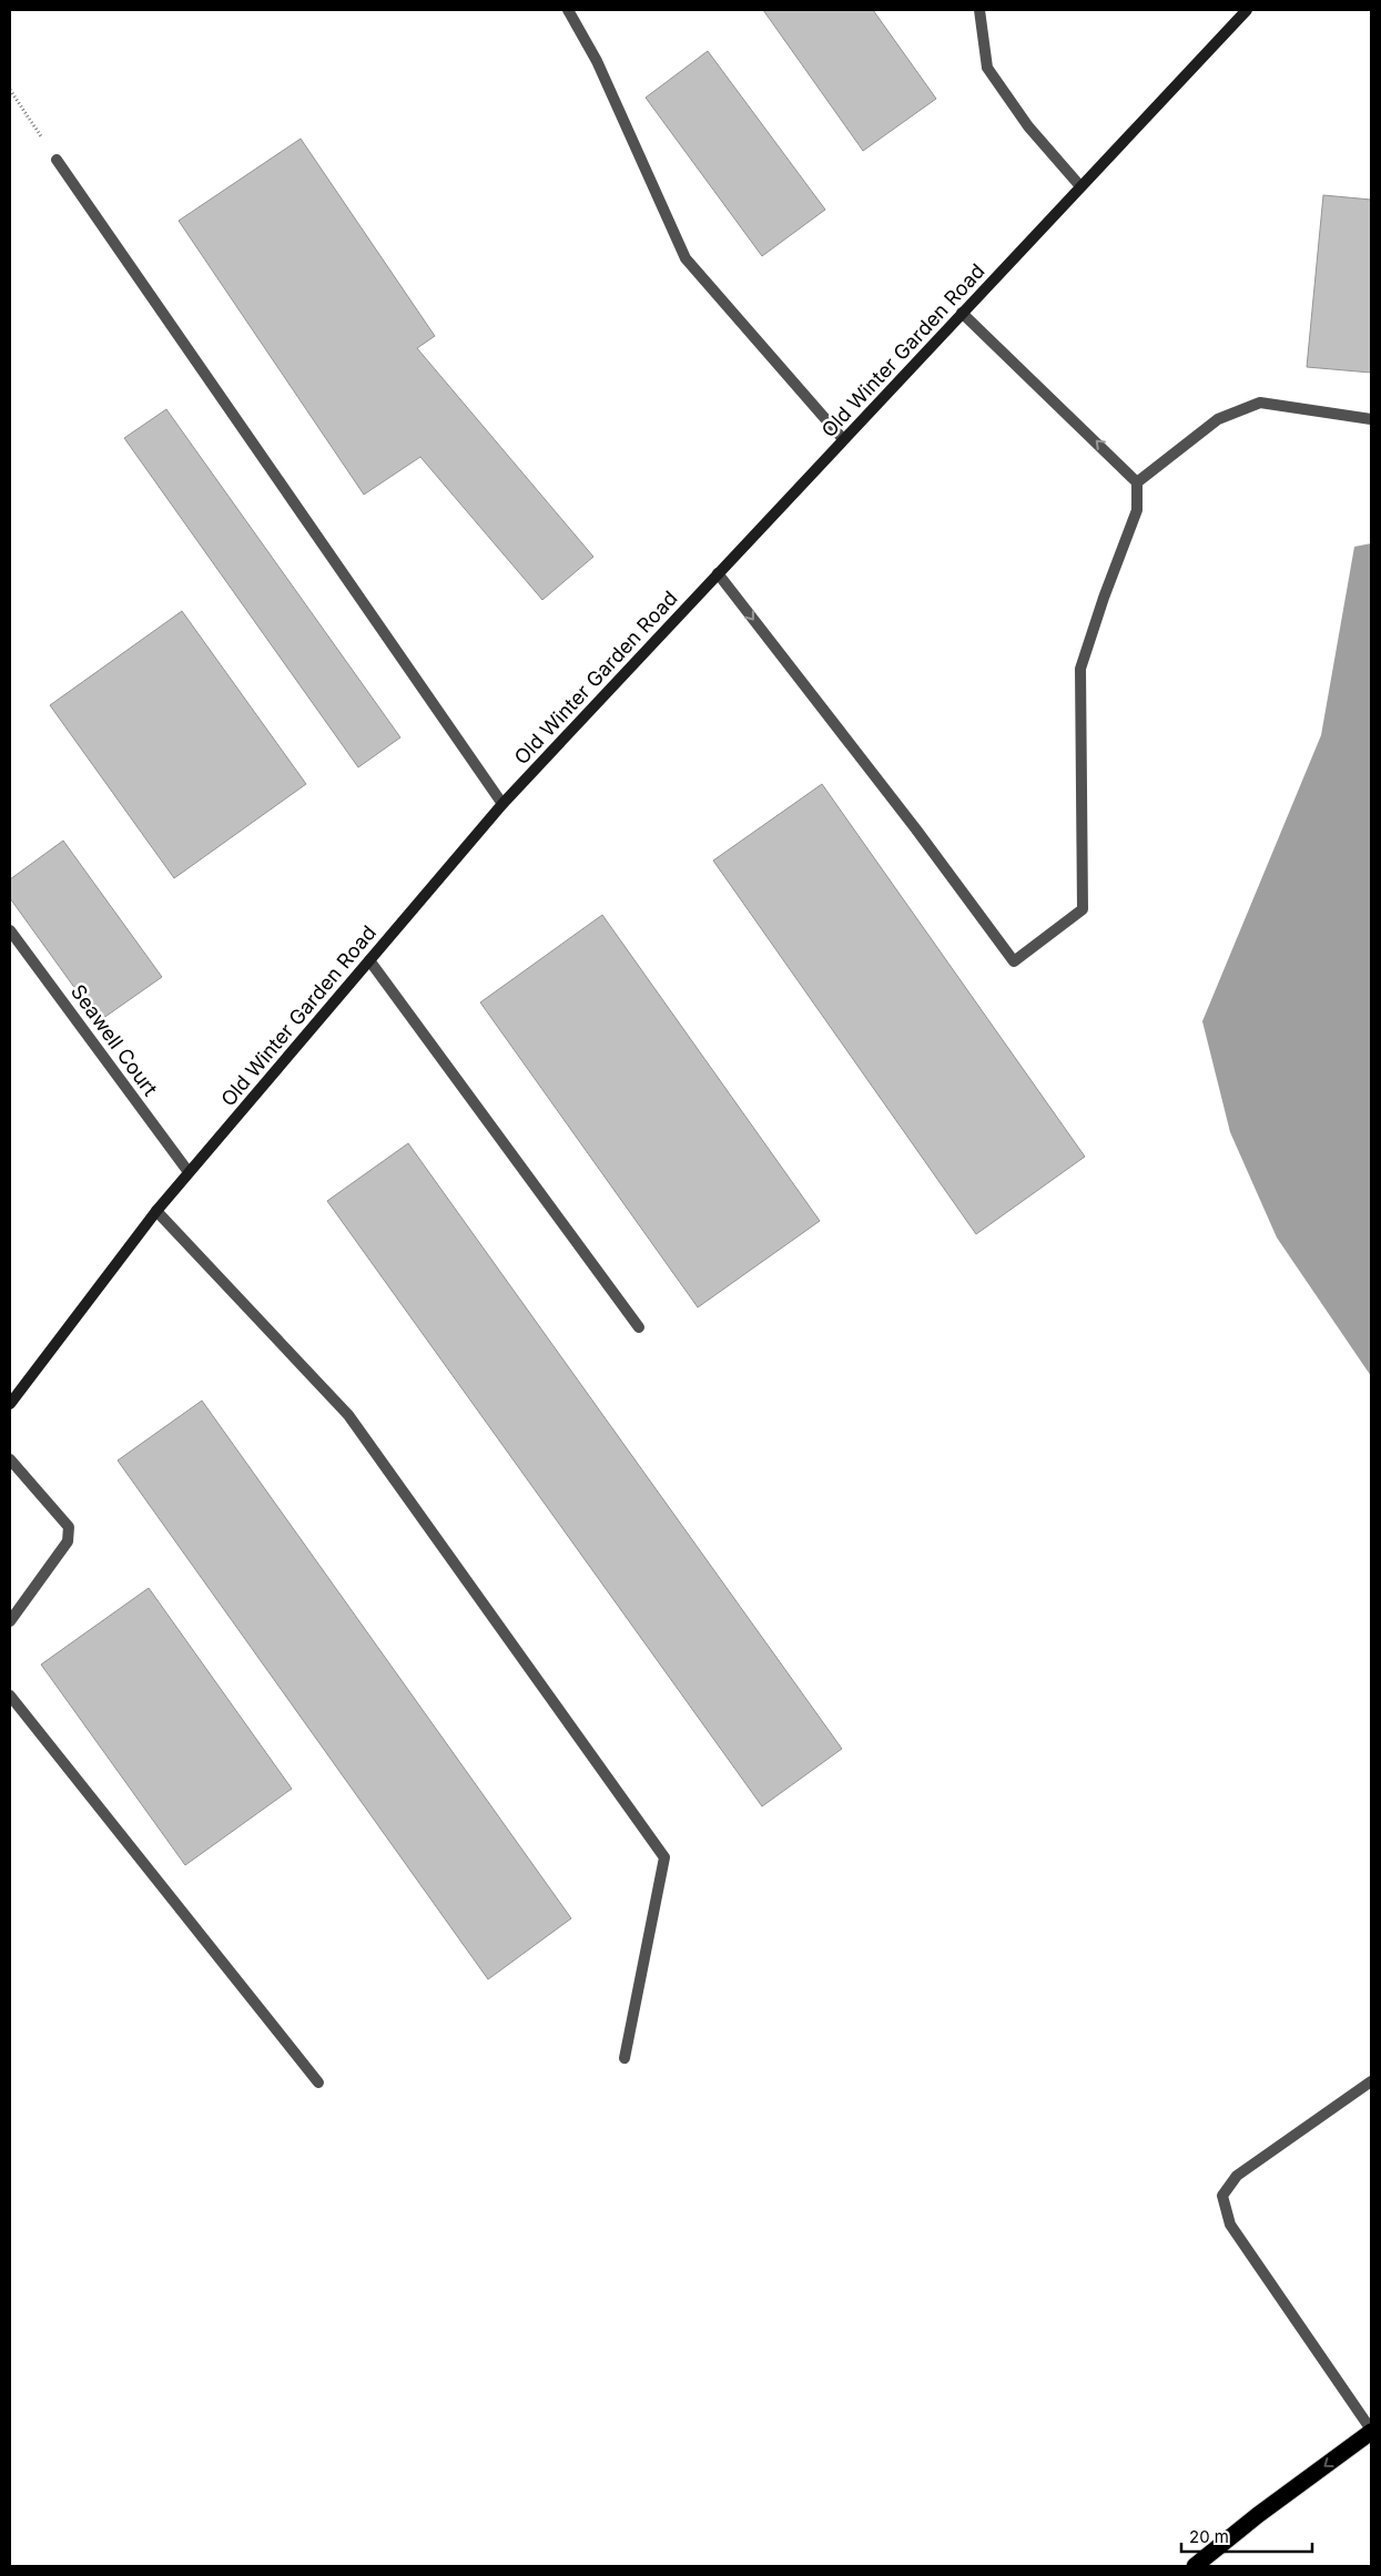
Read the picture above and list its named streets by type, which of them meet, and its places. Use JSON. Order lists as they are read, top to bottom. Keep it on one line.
{"streets":{"main road":["Old Winter Garden Road"],"street":["Seawell Court"]},"crossings":[["Old Winter Garden Road","Seawell Court"]],"scale_bar":"20 m"}
